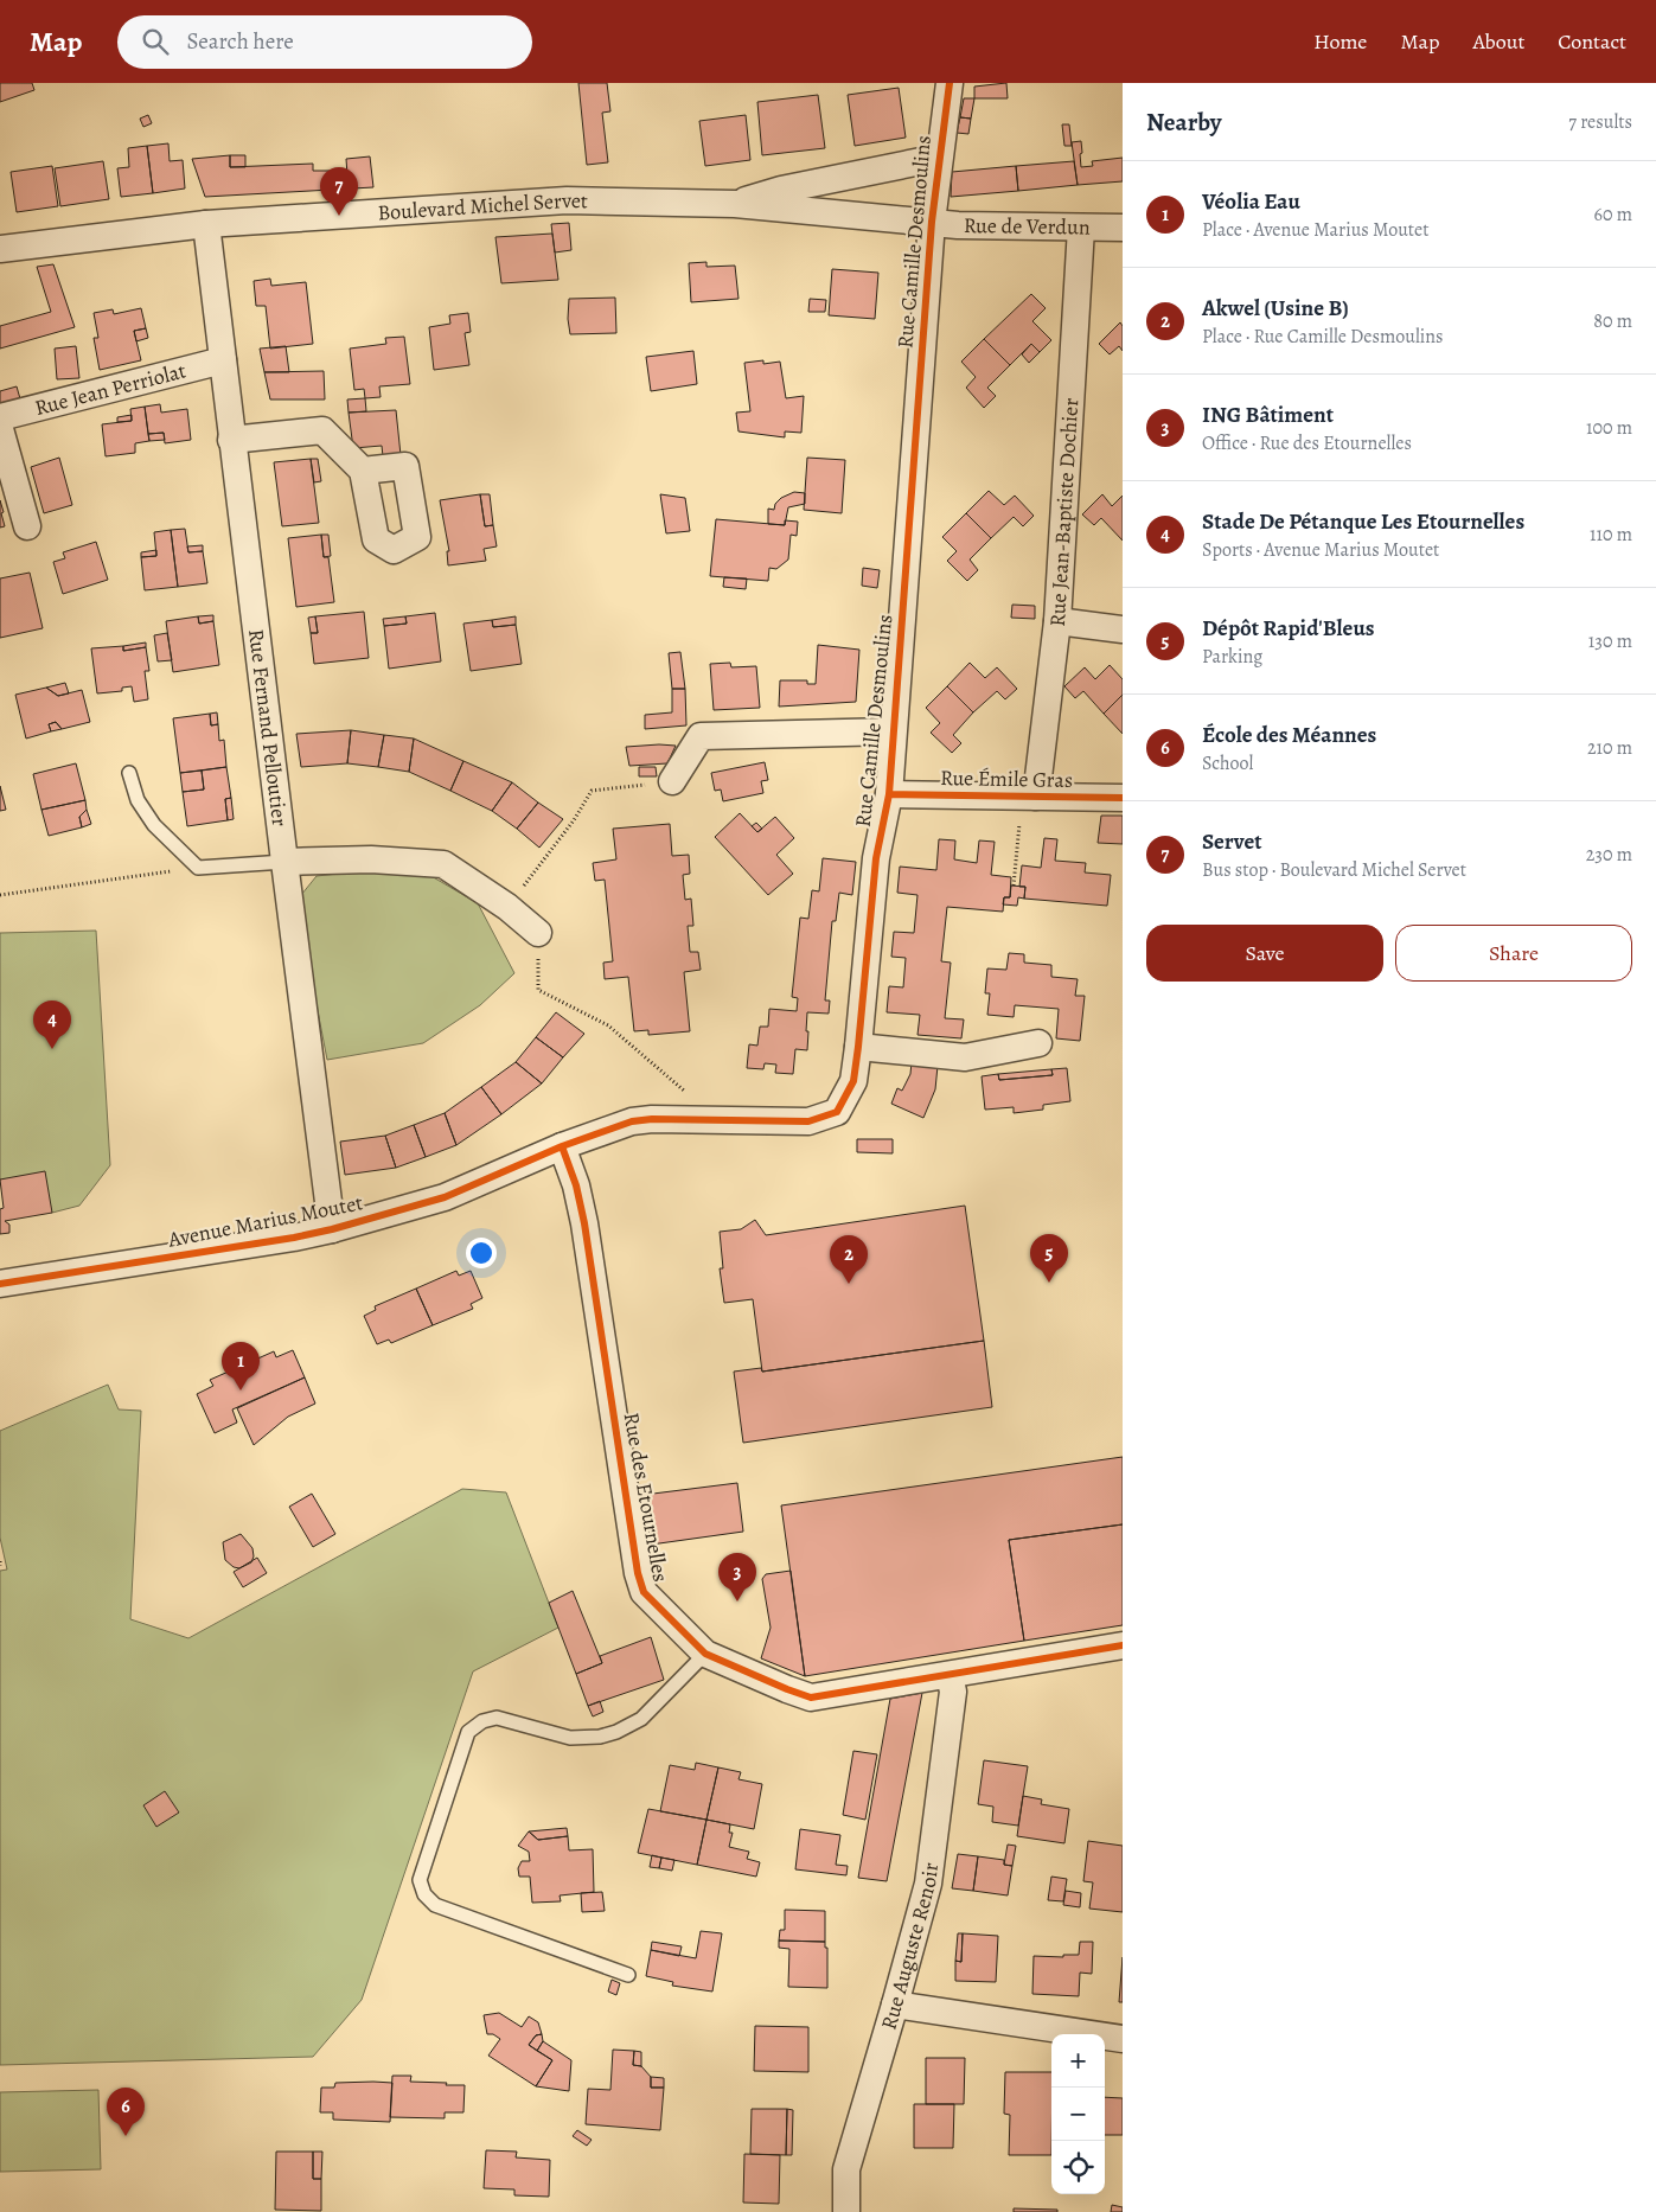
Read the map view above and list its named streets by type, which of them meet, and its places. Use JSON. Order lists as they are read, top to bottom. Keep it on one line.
{"streets":{"street":["Boulevard Michel Servet","Rue de Verdun","Rue Camille Desmoulins","Rue Jean Perriolat","Rue Jean-Baptiste Dochier","Rue Fernand Pelloutier","Rue Émile Gras","Avenue Marius Moutet","Rue des Etournelles","Rue Auguste Renoir"]},"crossings":[["Boulevard Michel Servet","Rue de Verdun"],["Boulevard Michel Servet","Rue Camille Desmoulins"],["Boulevard Michel Servet","Rue Fernand Pelloutier"],["Rue de Verdun","Rue Camille Desmoulins"],["Rue de Verdun","Rue Jean-Baptiste Dochier"],["Rue Camille Desmoulins","Rue Émile Gras"],["Rue Camille Desmoulins","Avenue Marius Moutet"],["Rue Camille Desmoulins","Rue des Etournelles"],["Rue Jean Perriolat","Rue Fernand Pelloutier"],["Rue Jean-Baptiste Dochier","Rue Émile Gras"],["Rue Fernand Pelloutier","Avenue Marius Moutet"],["Avenue Marius Moutet","Rue des Etournelles"],["Rue des Etournelles","Rue Auguste Renoir"]],"page":{"header":"Map","search":"Search here","nav":["Home","Map","About","Contact"],"heading":["Nearby","7 results"],"list":[{"mark":"1","name":"Véolia Eau","note":"Place · Avenue Marius Moutet","value":"60 m"},{"mark":"2","name":"Akwel (Usine B)","note":"Place · Rue Camille Desmoulins","value":"80 m"},{"mark":"3","name":"ING Bâtiment","note":"Office · Rue des Etournelles","value":"100 m"},{"mark":"4","name":"Stade De Pétanque Les Etournelles","note":"Sports · Avenue Marius Moutet","value":"110 m"},{"mark":"5","name":"Dépôt Rapid'Bleus","note":"Parking","value":"130 m"},{"mark":"6","name":"École des Méannes","note":"School","value":"210 m"},{"mark":"7","name":"Servet","note":"Bus stop · Boulevard Michel Servet","value":"230 m"}],"pins":["7","4","5","2","1","3","6"],"buttons":["Save","Share"],"map_buttons":["+","−"]}}
